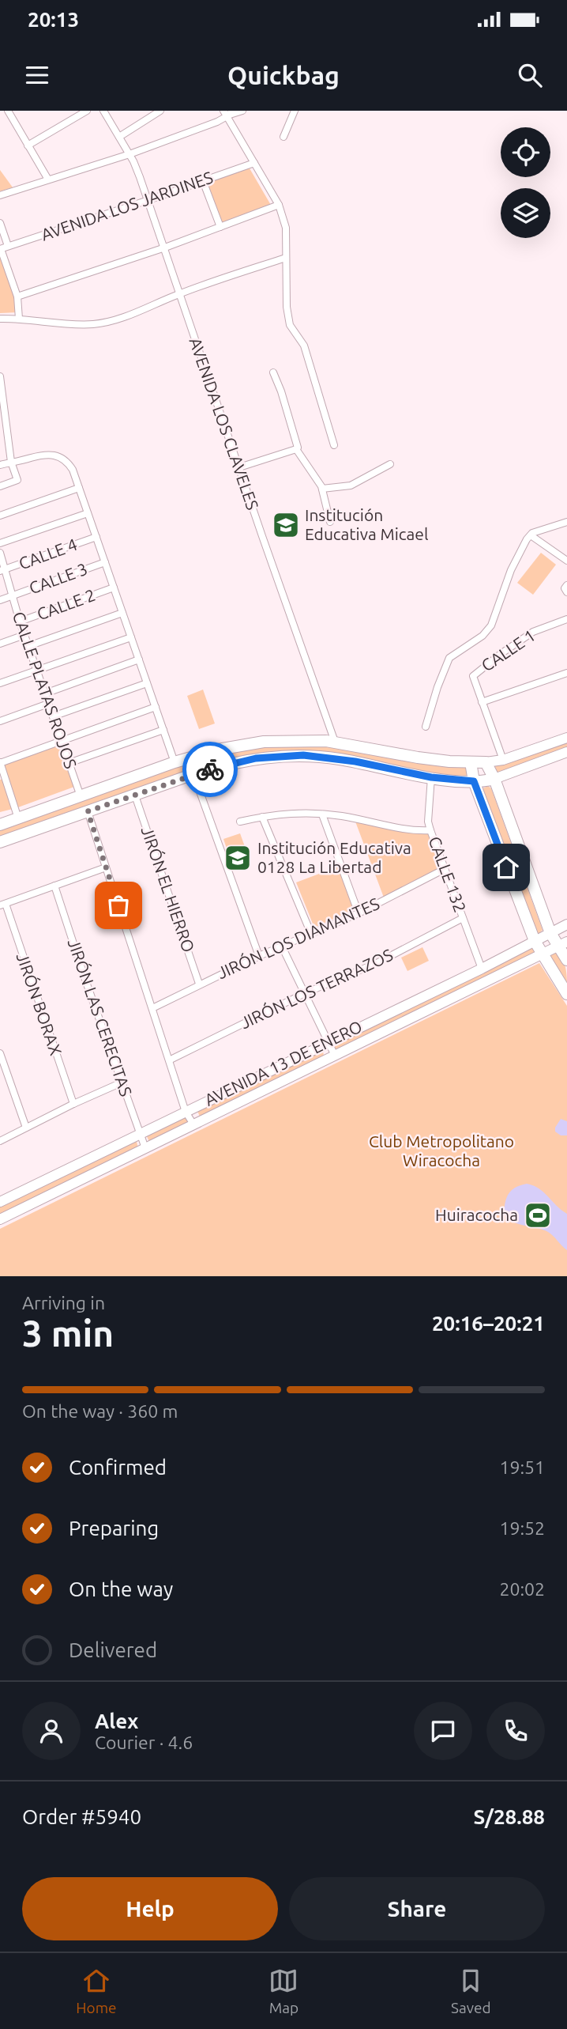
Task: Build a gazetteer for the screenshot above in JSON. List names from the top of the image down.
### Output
{
  "streets": {
    "main road": ["AVENIDA 13 DE ENERO"],
    "street": [
      "AVENIDA LOS JARDINES",
      "AVENIDA LOS CLAVELES",
      "CALLE 4",
      "CALLE 3",
      "CALLE 2",
      "CALLE 1",
      "CALLE PLATAS ROJOS",
      "CALLE 132",
      "JIRÓN EL HIERRO",
      "JIRÓN LOS DIAMANTES",
      "JIRÓN LOS TERRAZOS",
      "JIRÓN BORAX",
      "JIRÓN LAS CERECITAS"
    ]
  },
  "crossings": [
    ["AVENIDA LOS JARDINES", "AVENIDA LOS CLAVELES"],
    ["CALLE 4", "CALLE PLATAS ROJOS"],
    ["CALLE 3", "CALLE PLATAS ROJOS"],
    ["CALLE 2", "CALLE PLATAS ROJOS"],
    ["CALLE 132", "JIRÓN LOS DIAMANTES"],
    ["CALLE 132", "JIRÓN LOS TERRAZOS"],
    ["CALLE 132", "AVENIDA 13 DE ENERO"],
    ["JIRÓN EL HIERRO", "JIRÓN LOS DIAMANTES"],
    ["JIRÓN LAS CERECITAS", "AVENIDA 13 DE ENERO"]
  ],
  "parks": ["Club Metropolitano Wiracocha"],
  "places": {
    "school or university": ["Institución Educativa Micael", "Institución Educativa 0128 La Libertad"],
    "sports": ["Huiracocha"]
  },
  "page": {
    "status": "20:13",
    "header": "Quickbag",
    "heading": ["3 min", "Arriving in", "20:16–20:21"],
    "panel": [
      "Alex",
      "Courier · 4.6",
      "Order #5940",
      "S/28.88"
    ],
    "bar": "On the way · 360 m",
    "list": [
      ["Confirmed", "19:51"],
      ["Preparing", "19:52"],
      ["On the way", "20:02"],
      "Delivered"
    ],
    "buttons": ["Help", "Share"],
    "tabs": ["Home", "Map", "Saved"]
  }
}
